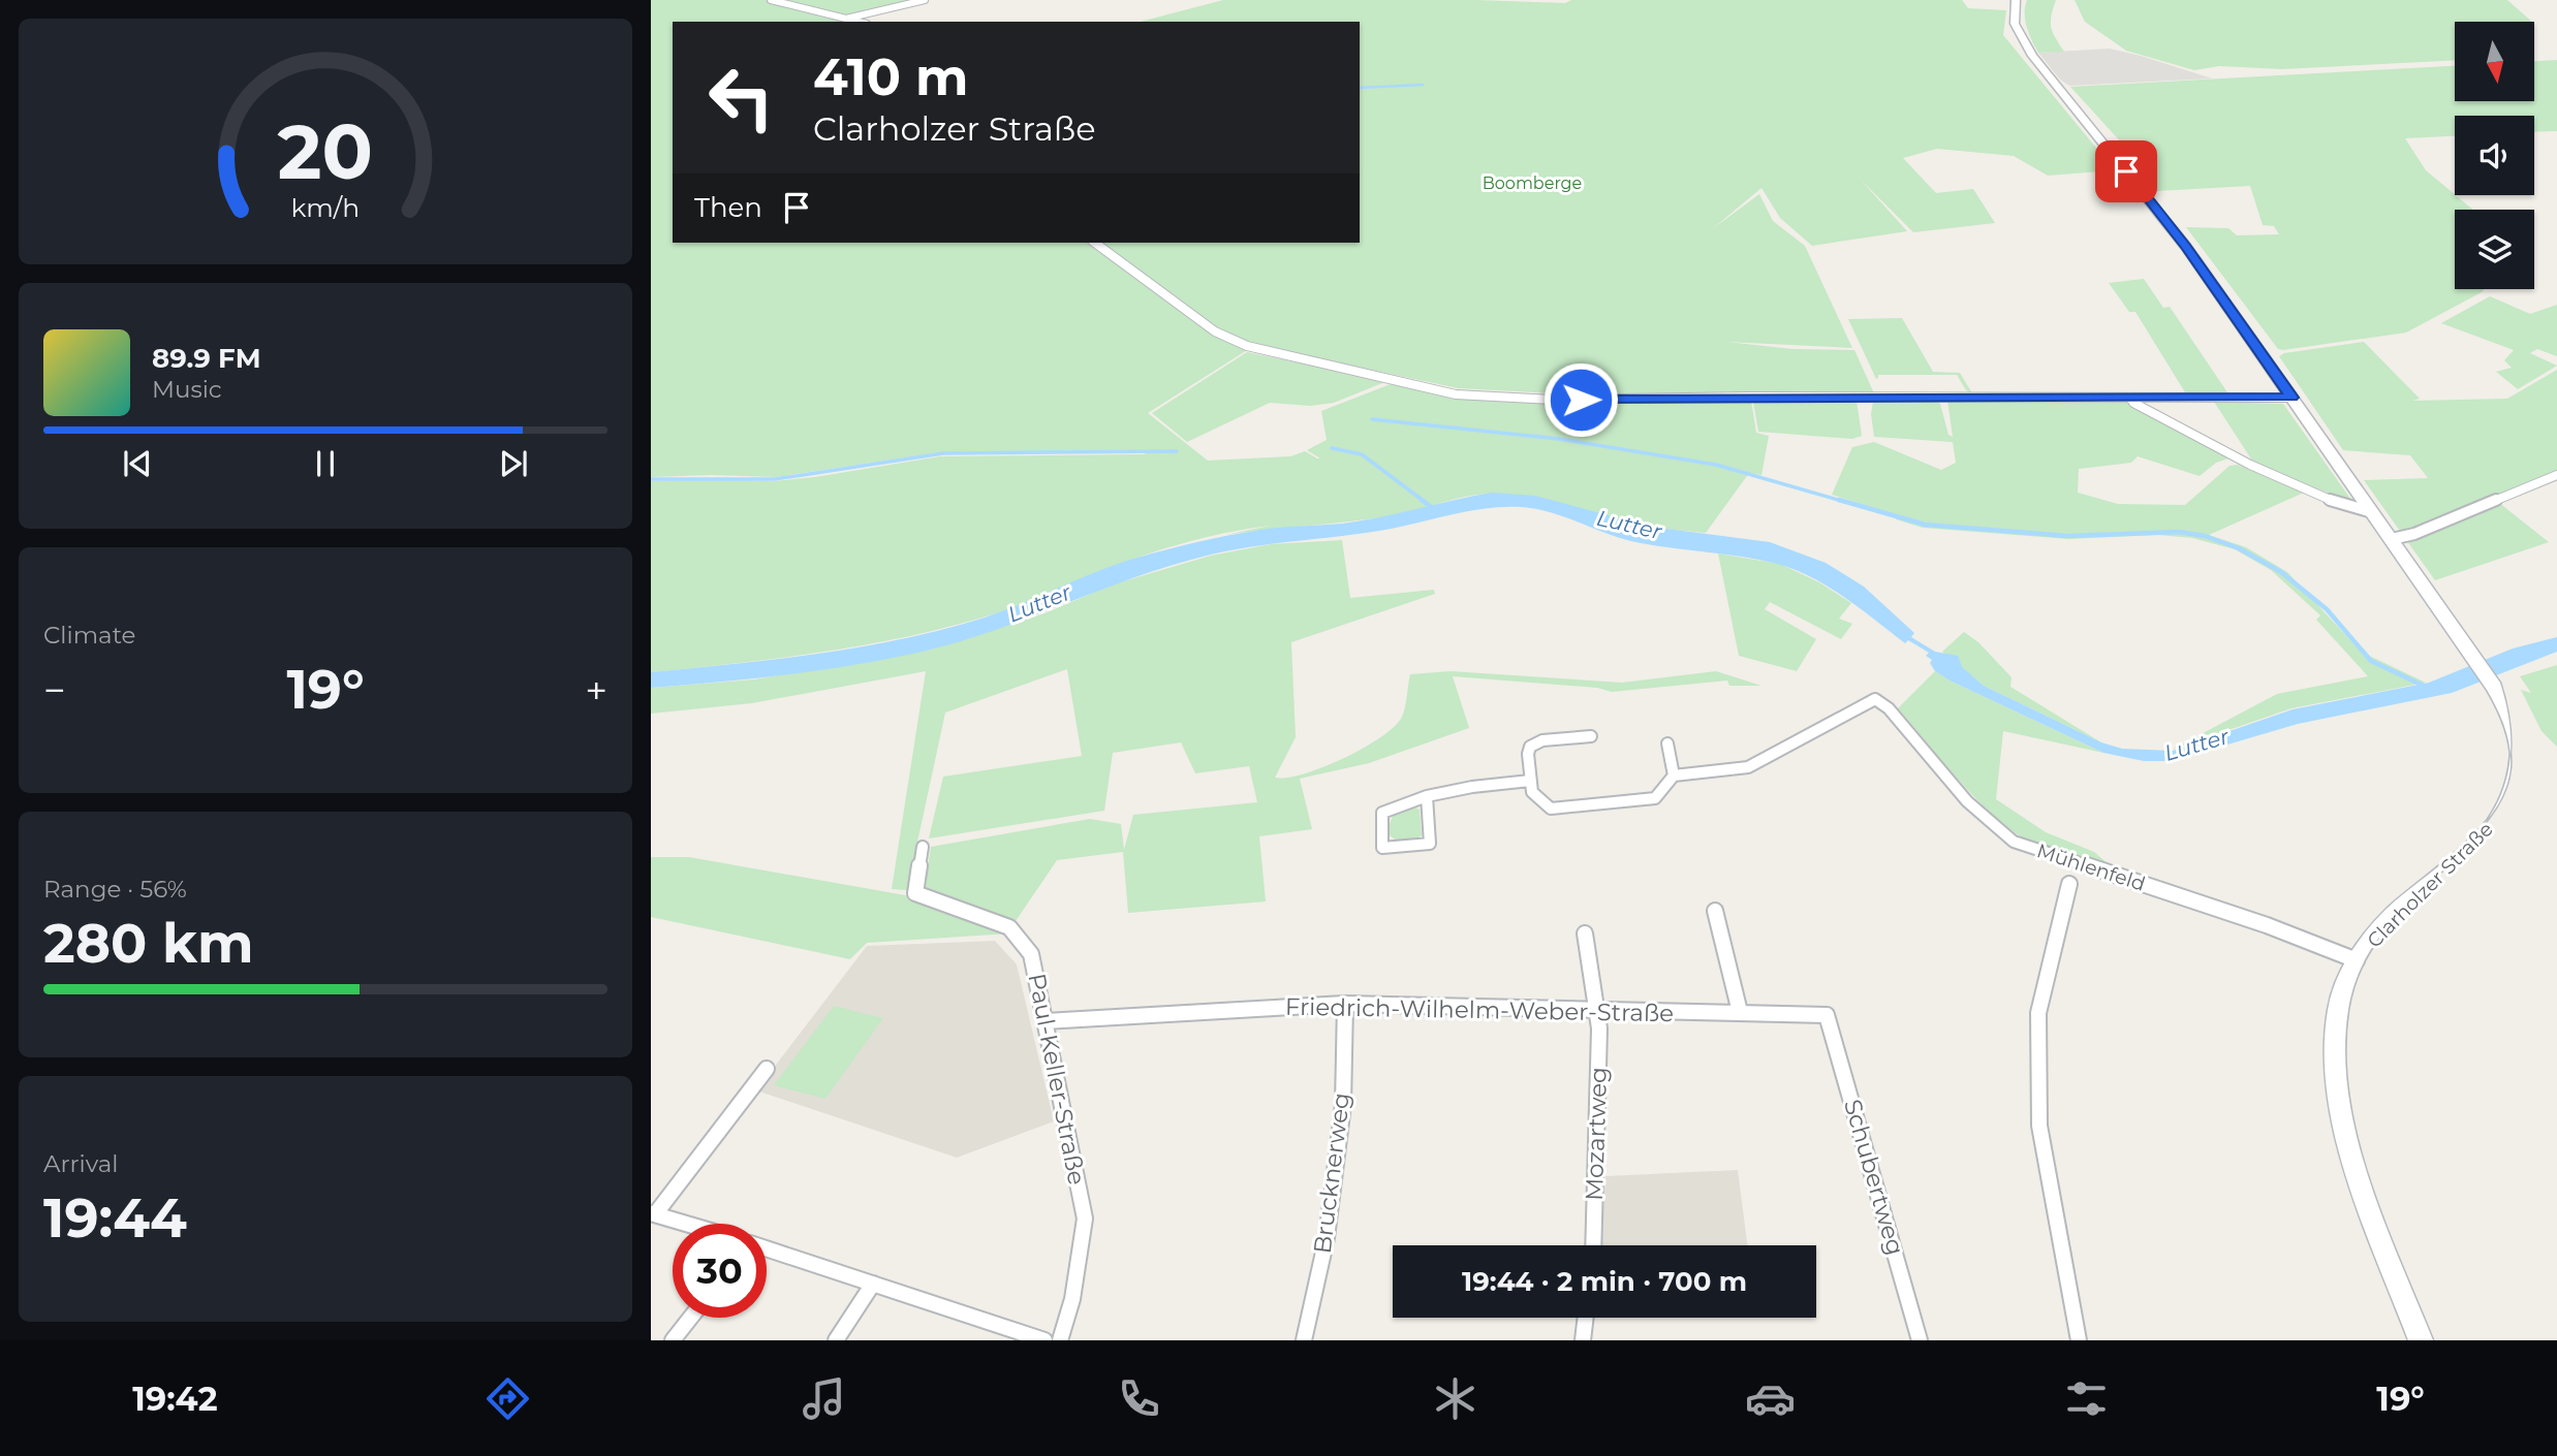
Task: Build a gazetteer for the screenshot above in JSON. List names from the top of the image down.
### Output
{
  "streets": {
    "street": [
      "Mühlenfeld",
      "Clarholzer Straße",
      "Friedrich-Wilhelm-Weber-Straße",
      "Paul-Keller-Straße",
      "Mozartweg",
      "Brucknerweg",
      "Schubertweg"
    ]
  },
  "crossings": [
    ["Mühlenfeld", "Clarholzer Straße"],
    ["Friedrich-Wilhelm-Weber-Straße", "Paul-Keller-Straße"],
    ["Friedrich-Wilhelm-Weber-Straße", "Mozartweg"],
    ["Friedrich-Wilhelm-Weber-Straße", "Brucknerweg"],
    ["Friedrich-Wilhelm-Weber-Straße", "Schubertweg"]
  ],
  "water": ["Lutter"],
  "parks": ["Boomberge"],
  "north": "bottom",
  "page": {
    "turn": ["410 m", "Clarholzer Straße"],
    "then": "Then",
    "song": ["89.9 FM", "Music"],
    "tile": [
      "Climate",
      ["Range · 56%", "280 km"],
      ["Arrival", "19:44"]
    ],
    "heat": ["−", "19°", "+"],
    "limit": "30",
    "trip": "19:44 · 2 min · 700 m",
    "tabs": ["19:42", "19°"],
    "gauge": ["20", "km/h"]
  }
}
